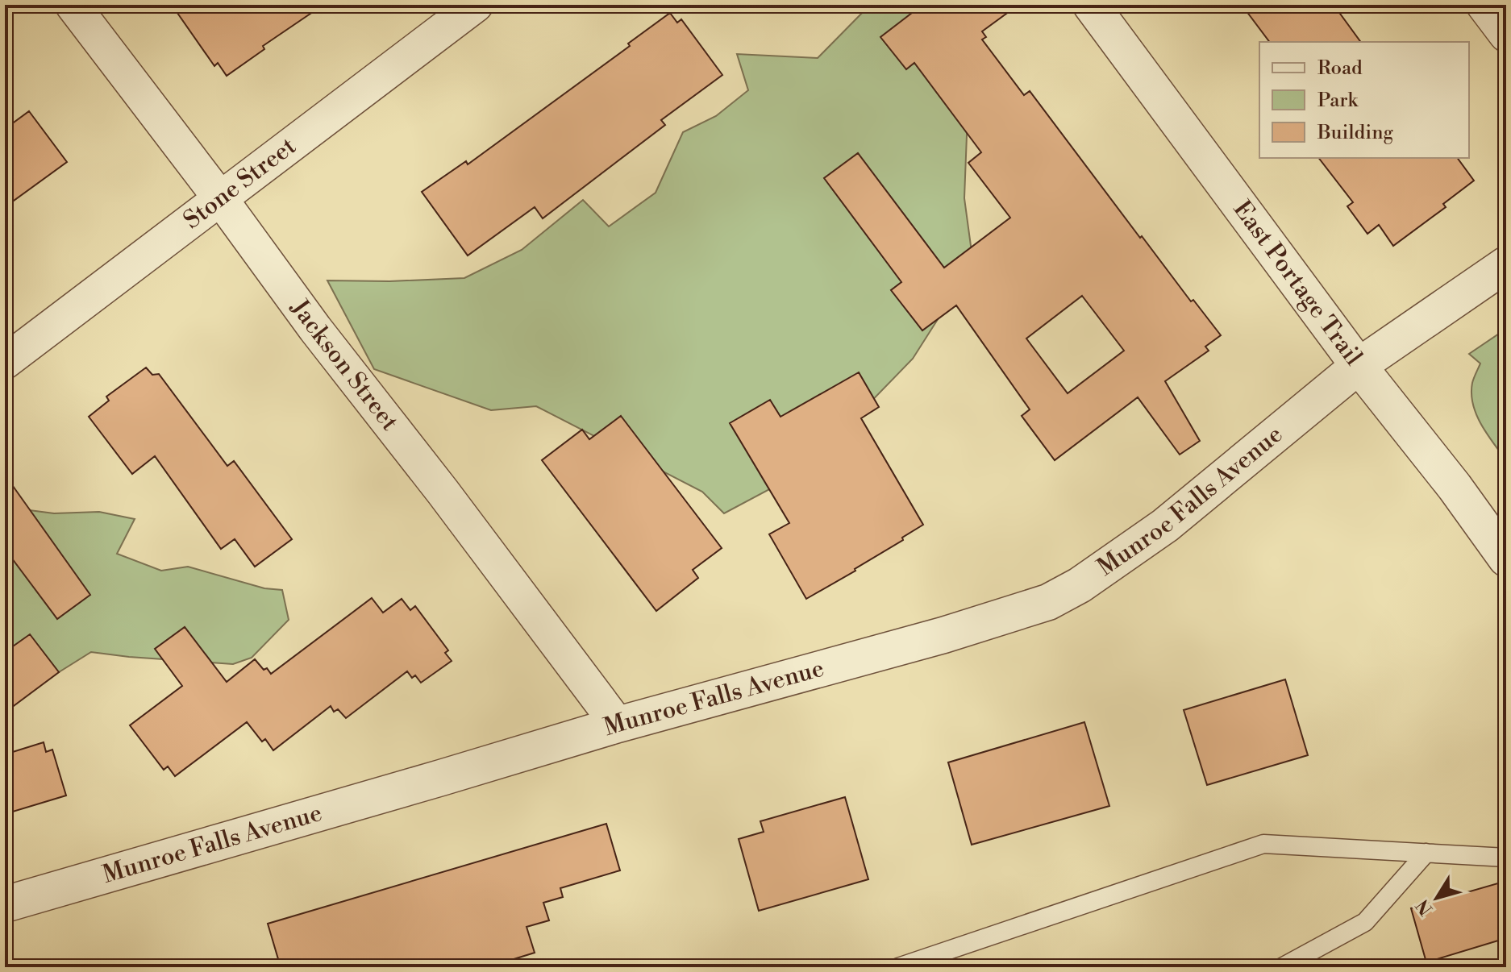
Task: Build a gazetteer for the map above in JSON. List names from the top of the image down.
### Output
{
  "streets": {
    "street": [
      "Stone Street",
      "East Portage Trail",
      "Jackson Street",
      "Munroe Falls Avenue"
    ]
  },
  "crossings": [
    ["Stone Street", "Jackson Street"],
    ["East Portage Trail", "Munroe Falls Avenue"],
    ["Jackson Street", "Munroe Falls Avenue"]
  ],
  "legend": ["Road", "Park", "Building"],
  "north": "bottom left"
}
